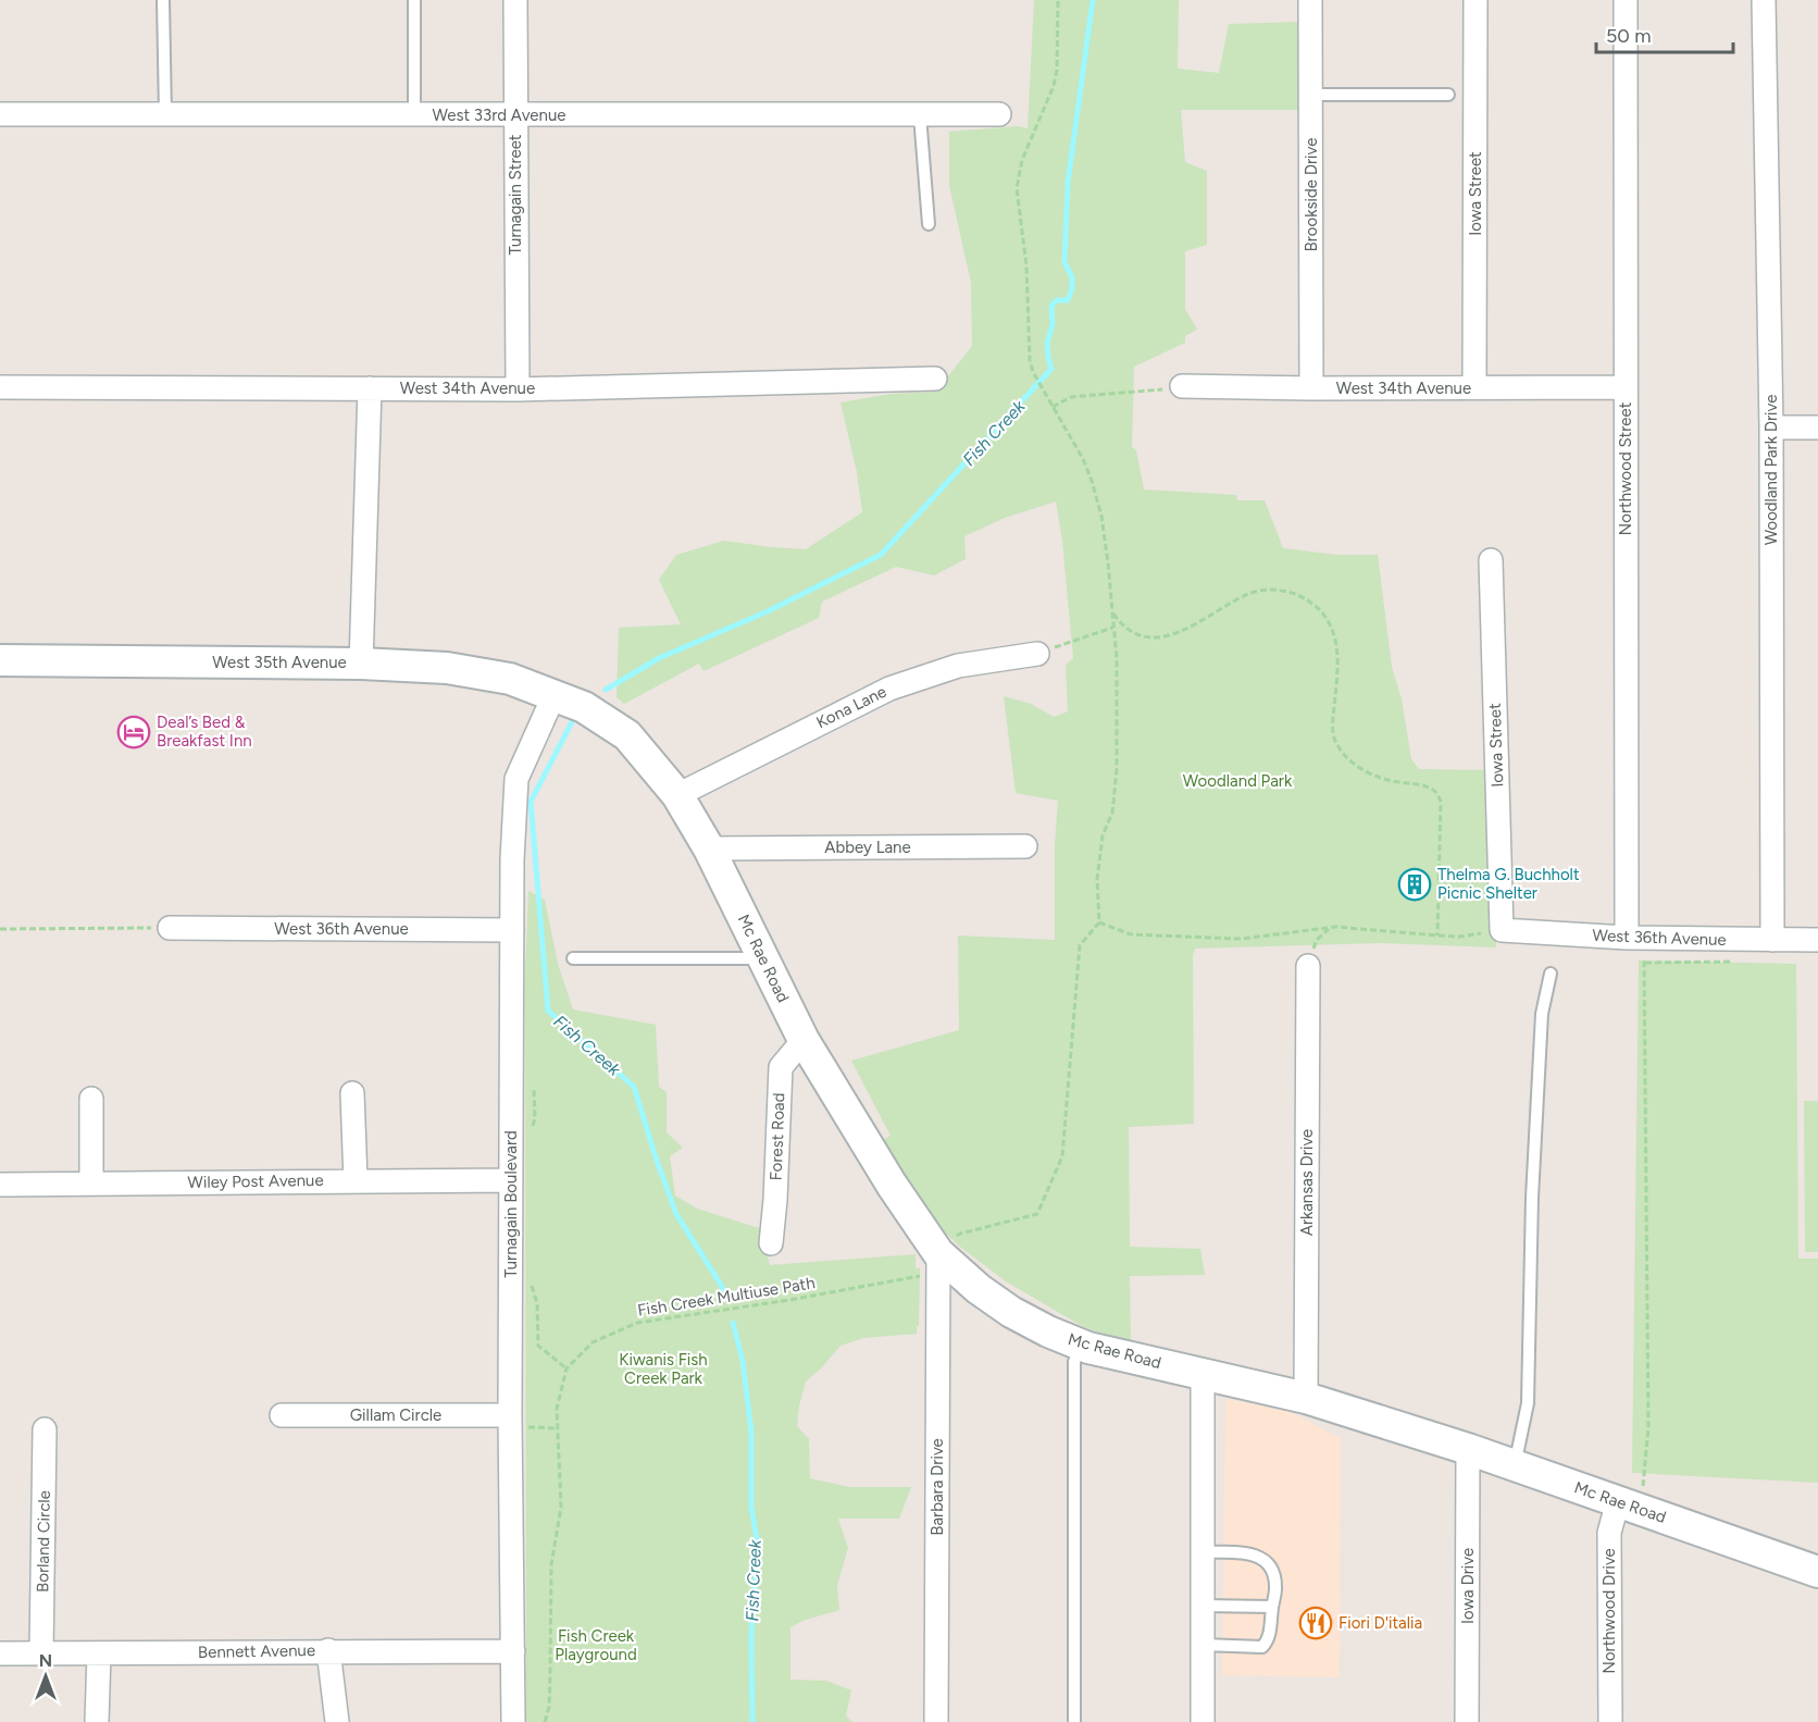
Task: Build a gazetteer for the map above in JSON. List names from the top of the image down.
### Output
{
  "streets": {
    "street": [
      "West 33rd Avenue",
      "Iowa Street",
      "Turnagain Street",
      "Brookside Drive",
      "West 34th Avenue",
      "Northwood Street",
      "Woodland Park Drive",
      "West 35th Avenue",
      "Kona Lane",
      "Abbey Lane",
      "West 36th Avenue",
      "Mc Rae Road",
      "Forest Road",
      "Wiley Post Avenue",
      "Arkansas Drive",
      "Turnagain Boulevard",
      "Gillam Circle",
      "Barbara Drive",
      "Borland Circle",
      "Iowa Drive",
      "Northwood Drive",
      "Bennett Avenue"
    ],
    "path": ["Fish Creek Multiuse Path"]
  },
  "crossings": [
    ["West 33rd Avenue", "Turnagain Street"],
    ["Iowa Street", "West 34th Avenue"],
    ["Iowa Street", "West 36th Avenue"],
    ["Turnagain Street", "West 34th Avenue"],
    ["Brookside Drive", "West 34th Avenue"],
    ["West 34th Avenue", "Northwood Street"],
    ["Northwood Street", "West 36th Avenue"],
    ["Woodland Park Drive", "West 36th Avenue"],
    ["West 35th Avenue", "Mc Rae Road"],
    ["West 35th Avenue", "Turnagain Boulevard"],
    ["Kona Lane", "Mc Rae Road"],
    ["Abbey Lane", "Mc Rae Road"],
    ["West 36th Avenue", "Turnagain Boulevard"],
    ["Mc Rae Road", "Forest Road"],
    ["Mc Rae Road", "Arkansas Drive"],
    ["Mc Rae Road", "Turnagain Boulevard"],
    ["Mc Rae Road", "Fish Creek Multiuse Path"],
    ["Mc Rae Road", "Barbara Drive"],
    ["Mc Rae Road", "Iowa Drive"],
    ["Mc Rae Road", "Northwood Drive"],
    ["Wiley Post Avenue", "Turnagain Boulevard"],
    ["Turnagain Boulevard", "Gillam Circle"],
    ["Turnagain Boulevard", "Bennett Avenue"],
    ["Fish Creek Multiuse Path", "Barbara Drive"],
    ["Borland Circle", "Bennett Avenue"]
  ],
  "water": ["Fish Creek"],
  "parks": ["Woodland Park", "Kiwanis Fish Creek Park", "Fish Creek Playground"],
  "places": {
    "hotel": ["Deal’s Bed & Breakfast Inn"],
    "building": ["Thelma G. Buchholt Picnic Shelter"],
    "restaurant": ["Fiori D'italia"]
  },
  "scale_bar": "50 m",
  "north": "top"
}
